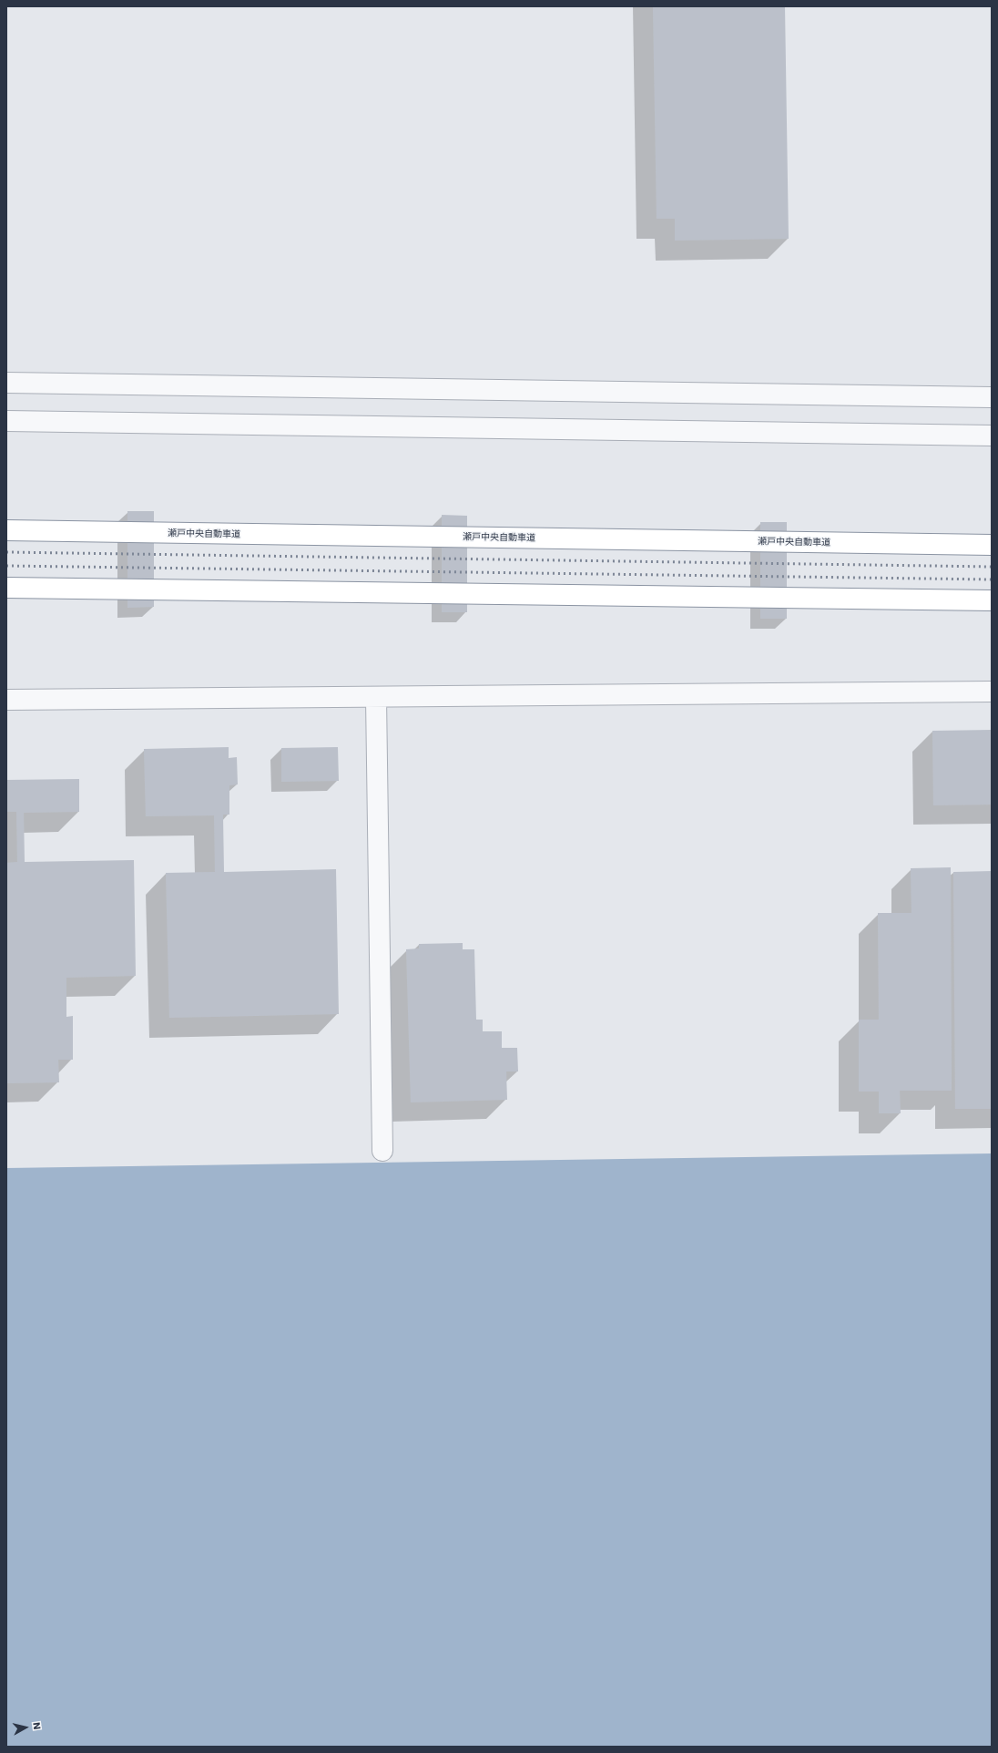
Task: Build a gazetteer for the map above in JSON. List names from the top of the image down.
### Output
{
  "streets": {
    "highway": ["瀬戸中央自動車道"]
  },
  "north": "right"
}
